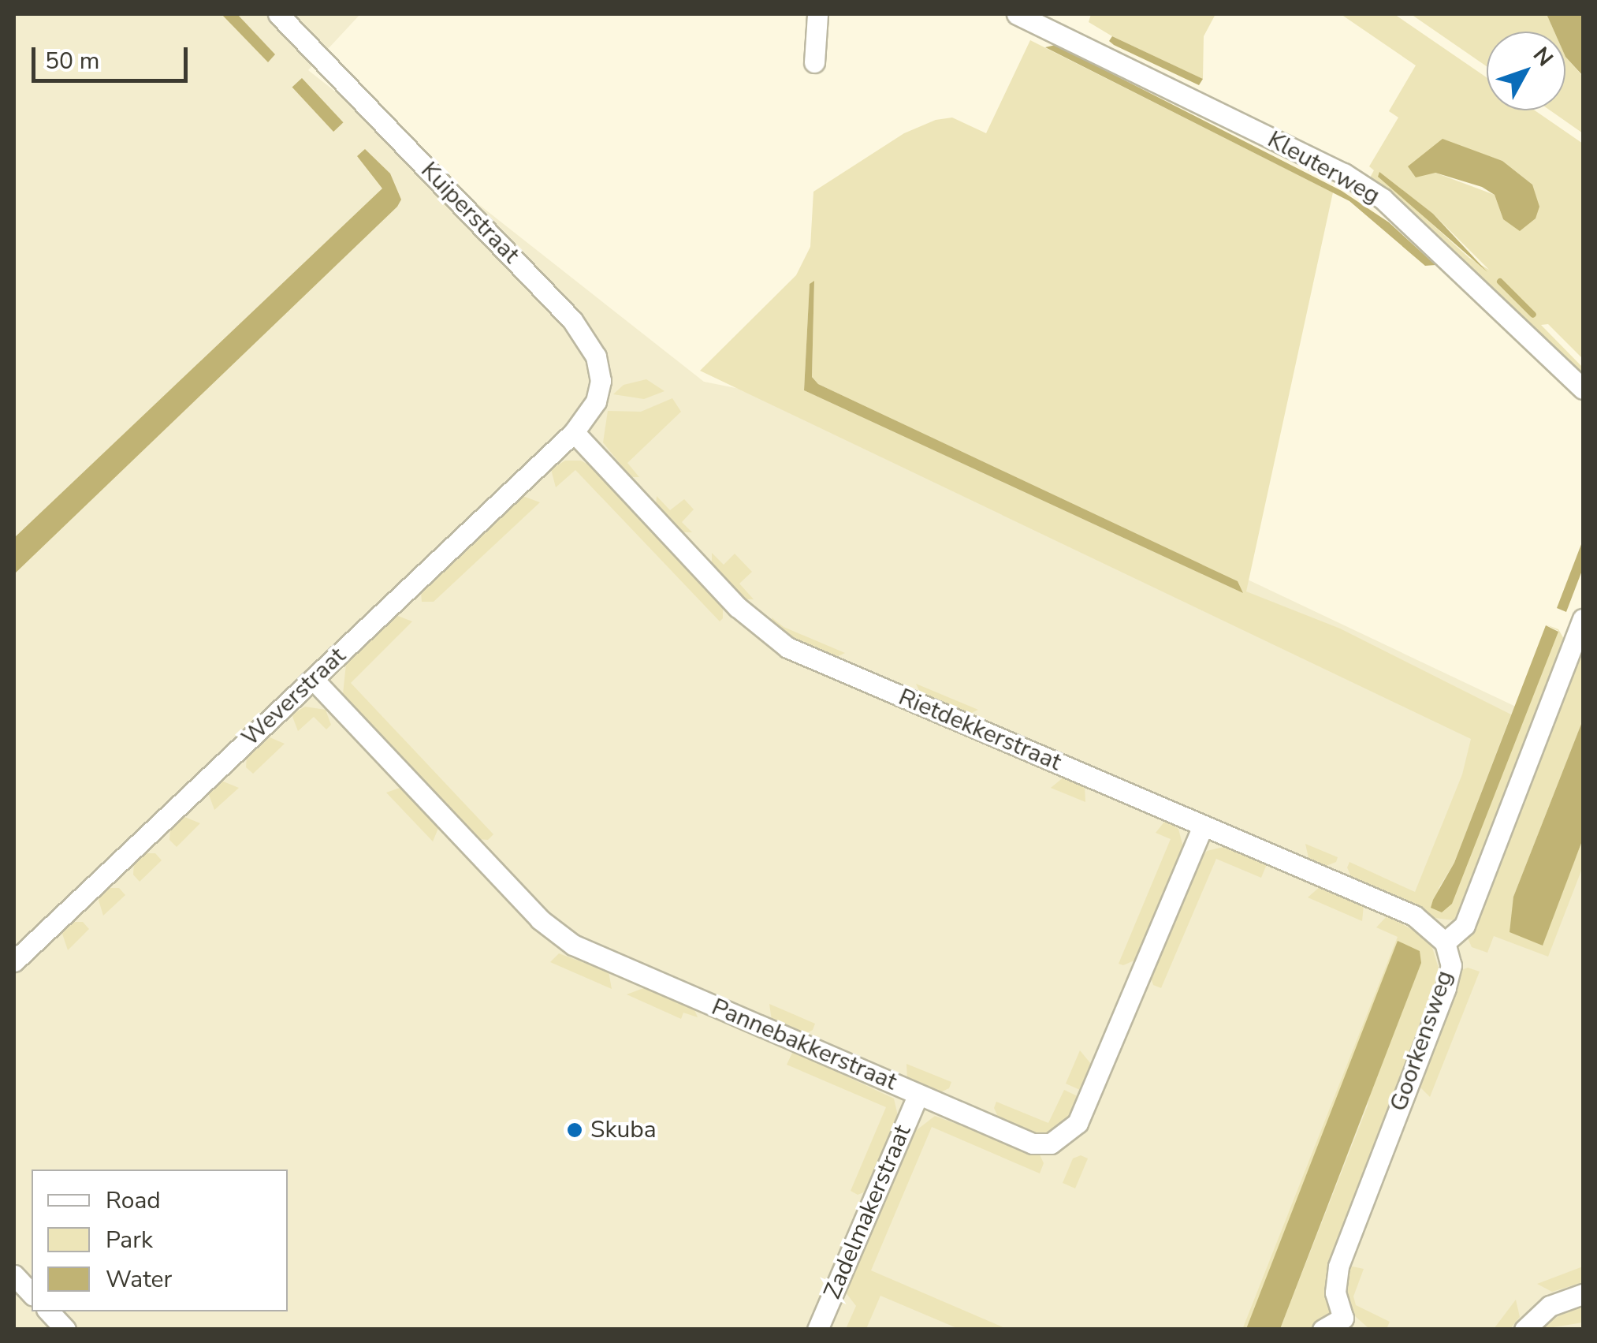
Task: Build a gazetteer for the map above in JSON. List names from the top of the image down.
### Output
{
  "streets": {
    "street": [
      "Kleuterweg",
      "Kuiperstraat",
      "Weverstraat",
      "Rietdekkerstraat",
      "Goorkensweg",
      "Pannebakkerstraat",
      "Zadelmakerstraat"
    ]
  },
  "crossings": [
    ["Kuiperstraat", "Weverstraat"],
    ["Kuiperstraat", "Rietdekkerstraat"],
    ["Weverstraat", "Rietdekkerstraat"],
    ["Weverstraat", "Pannebakkerstraat"],
    ["Rietdekkerstraat", "Goorkensweg"],
    ["Rietdekkerstraat", "Pannebakkerstraat"],
    ["Pannebakkerstraat", "Zadelmakerstraat"]
  ],
  "places": ["Skuba"],
  "legend": ["Road", "Park", "Water"],
  "scale_bar": "50 m",
  "north": "top right"
}
